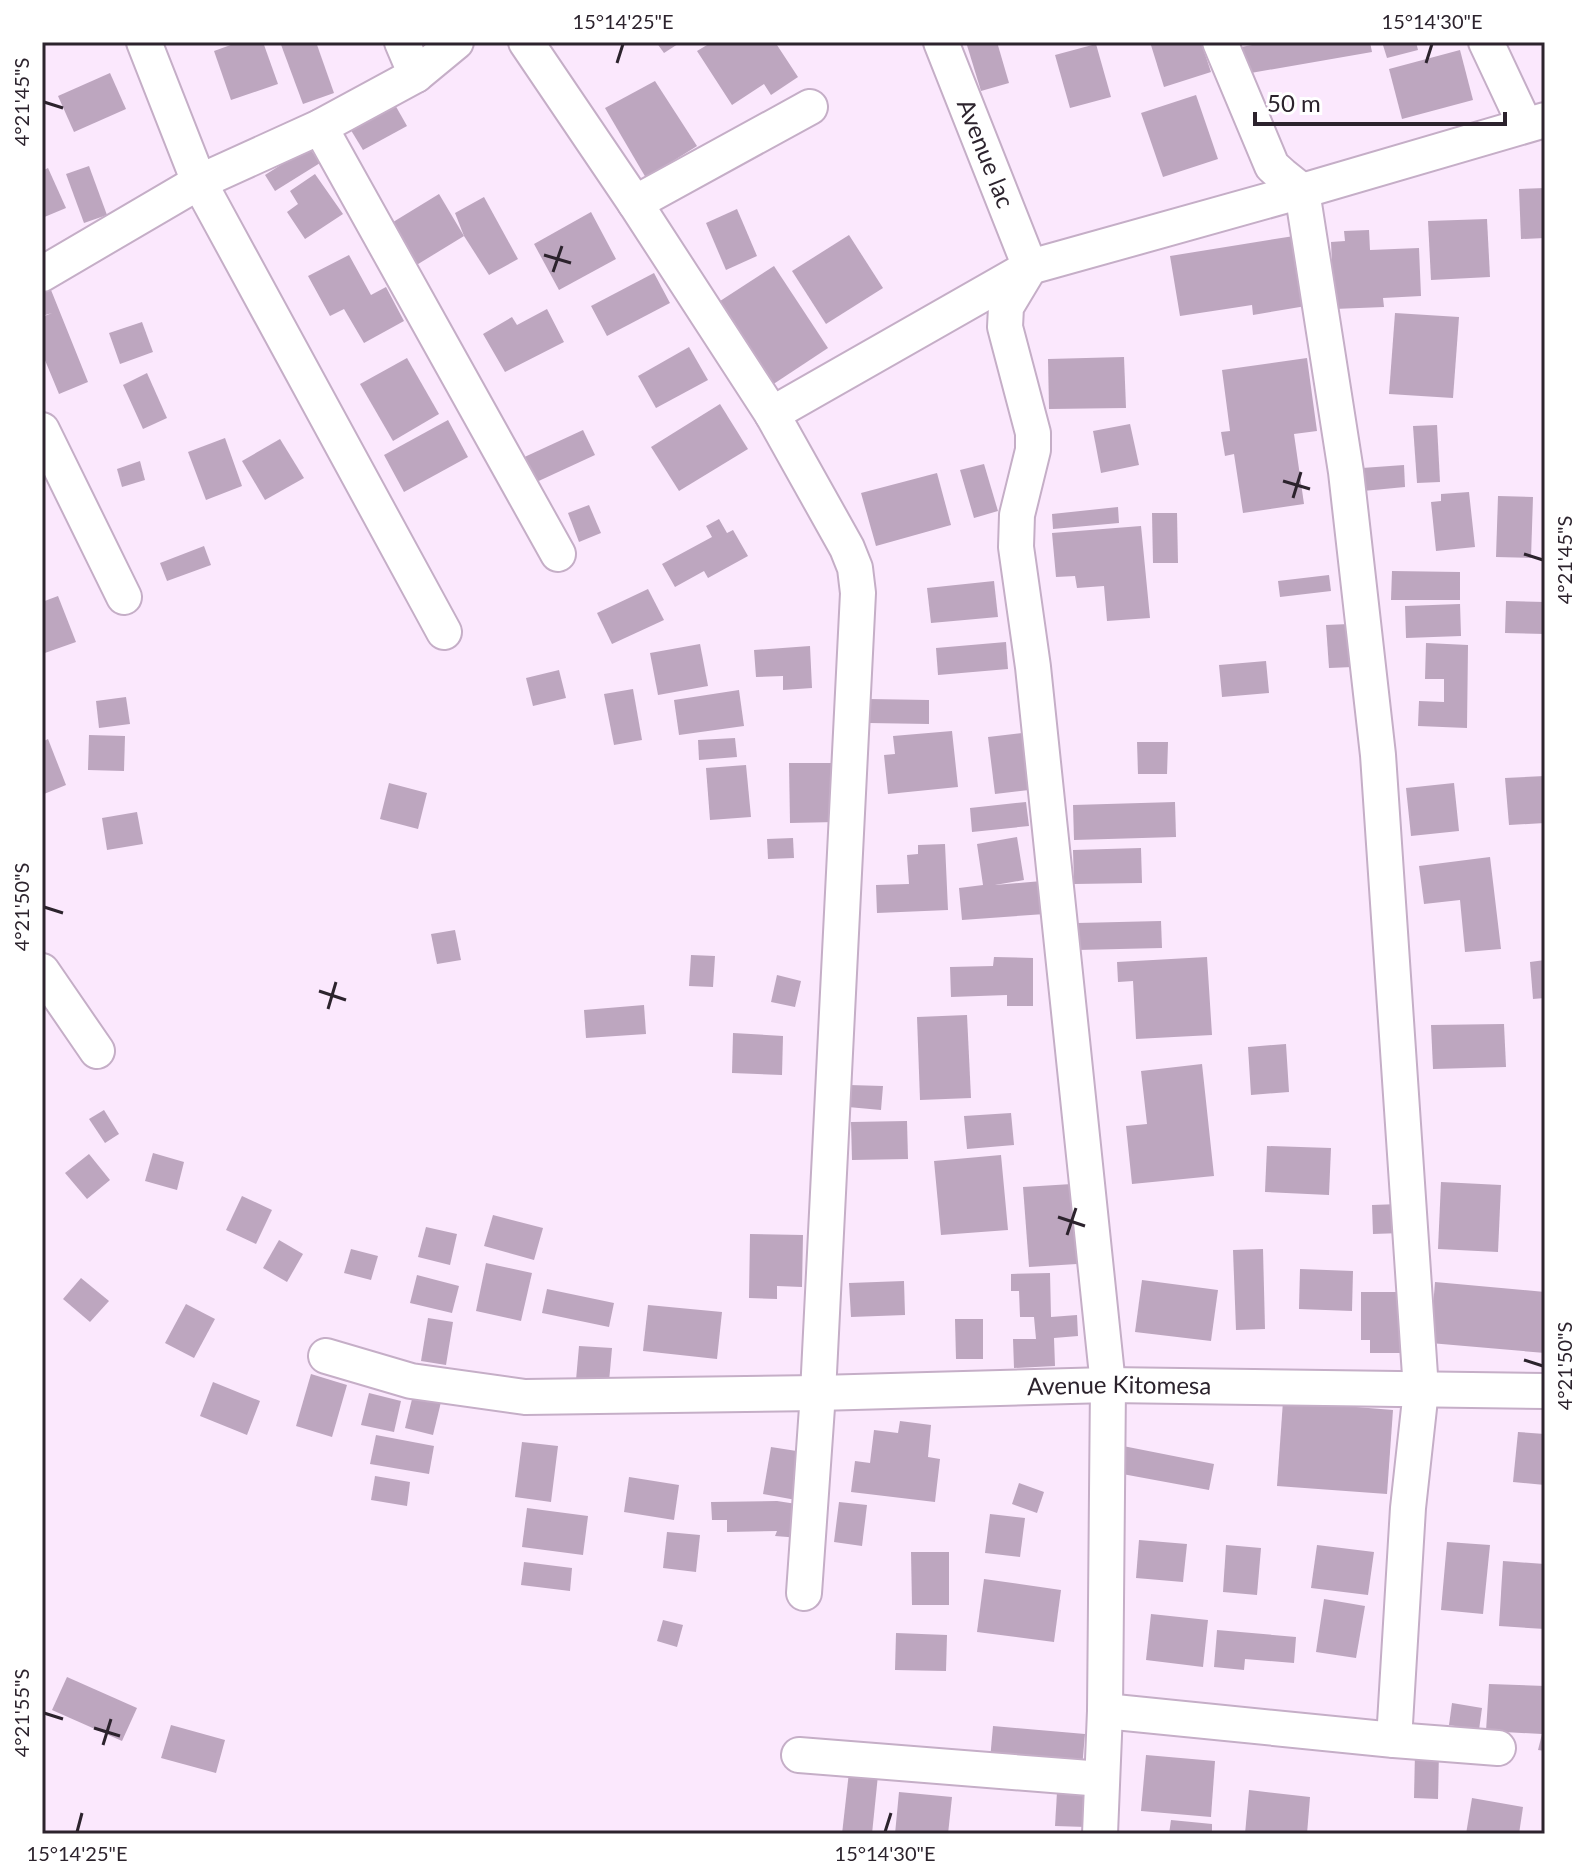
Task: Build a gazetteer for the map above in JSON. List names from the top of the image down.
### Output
{
  "streets": {
    "street": ["Avenue lac", "Avenue Kitomesa"]
  },
  "scale_bar": "50 m",
  "coordinates": [
    "15°14'25\"E",
    "15°14'30\"E",
    "4°21'45\"S",
    "4°21'50\"S",
    "4°21'55\"S"
  ]
}
